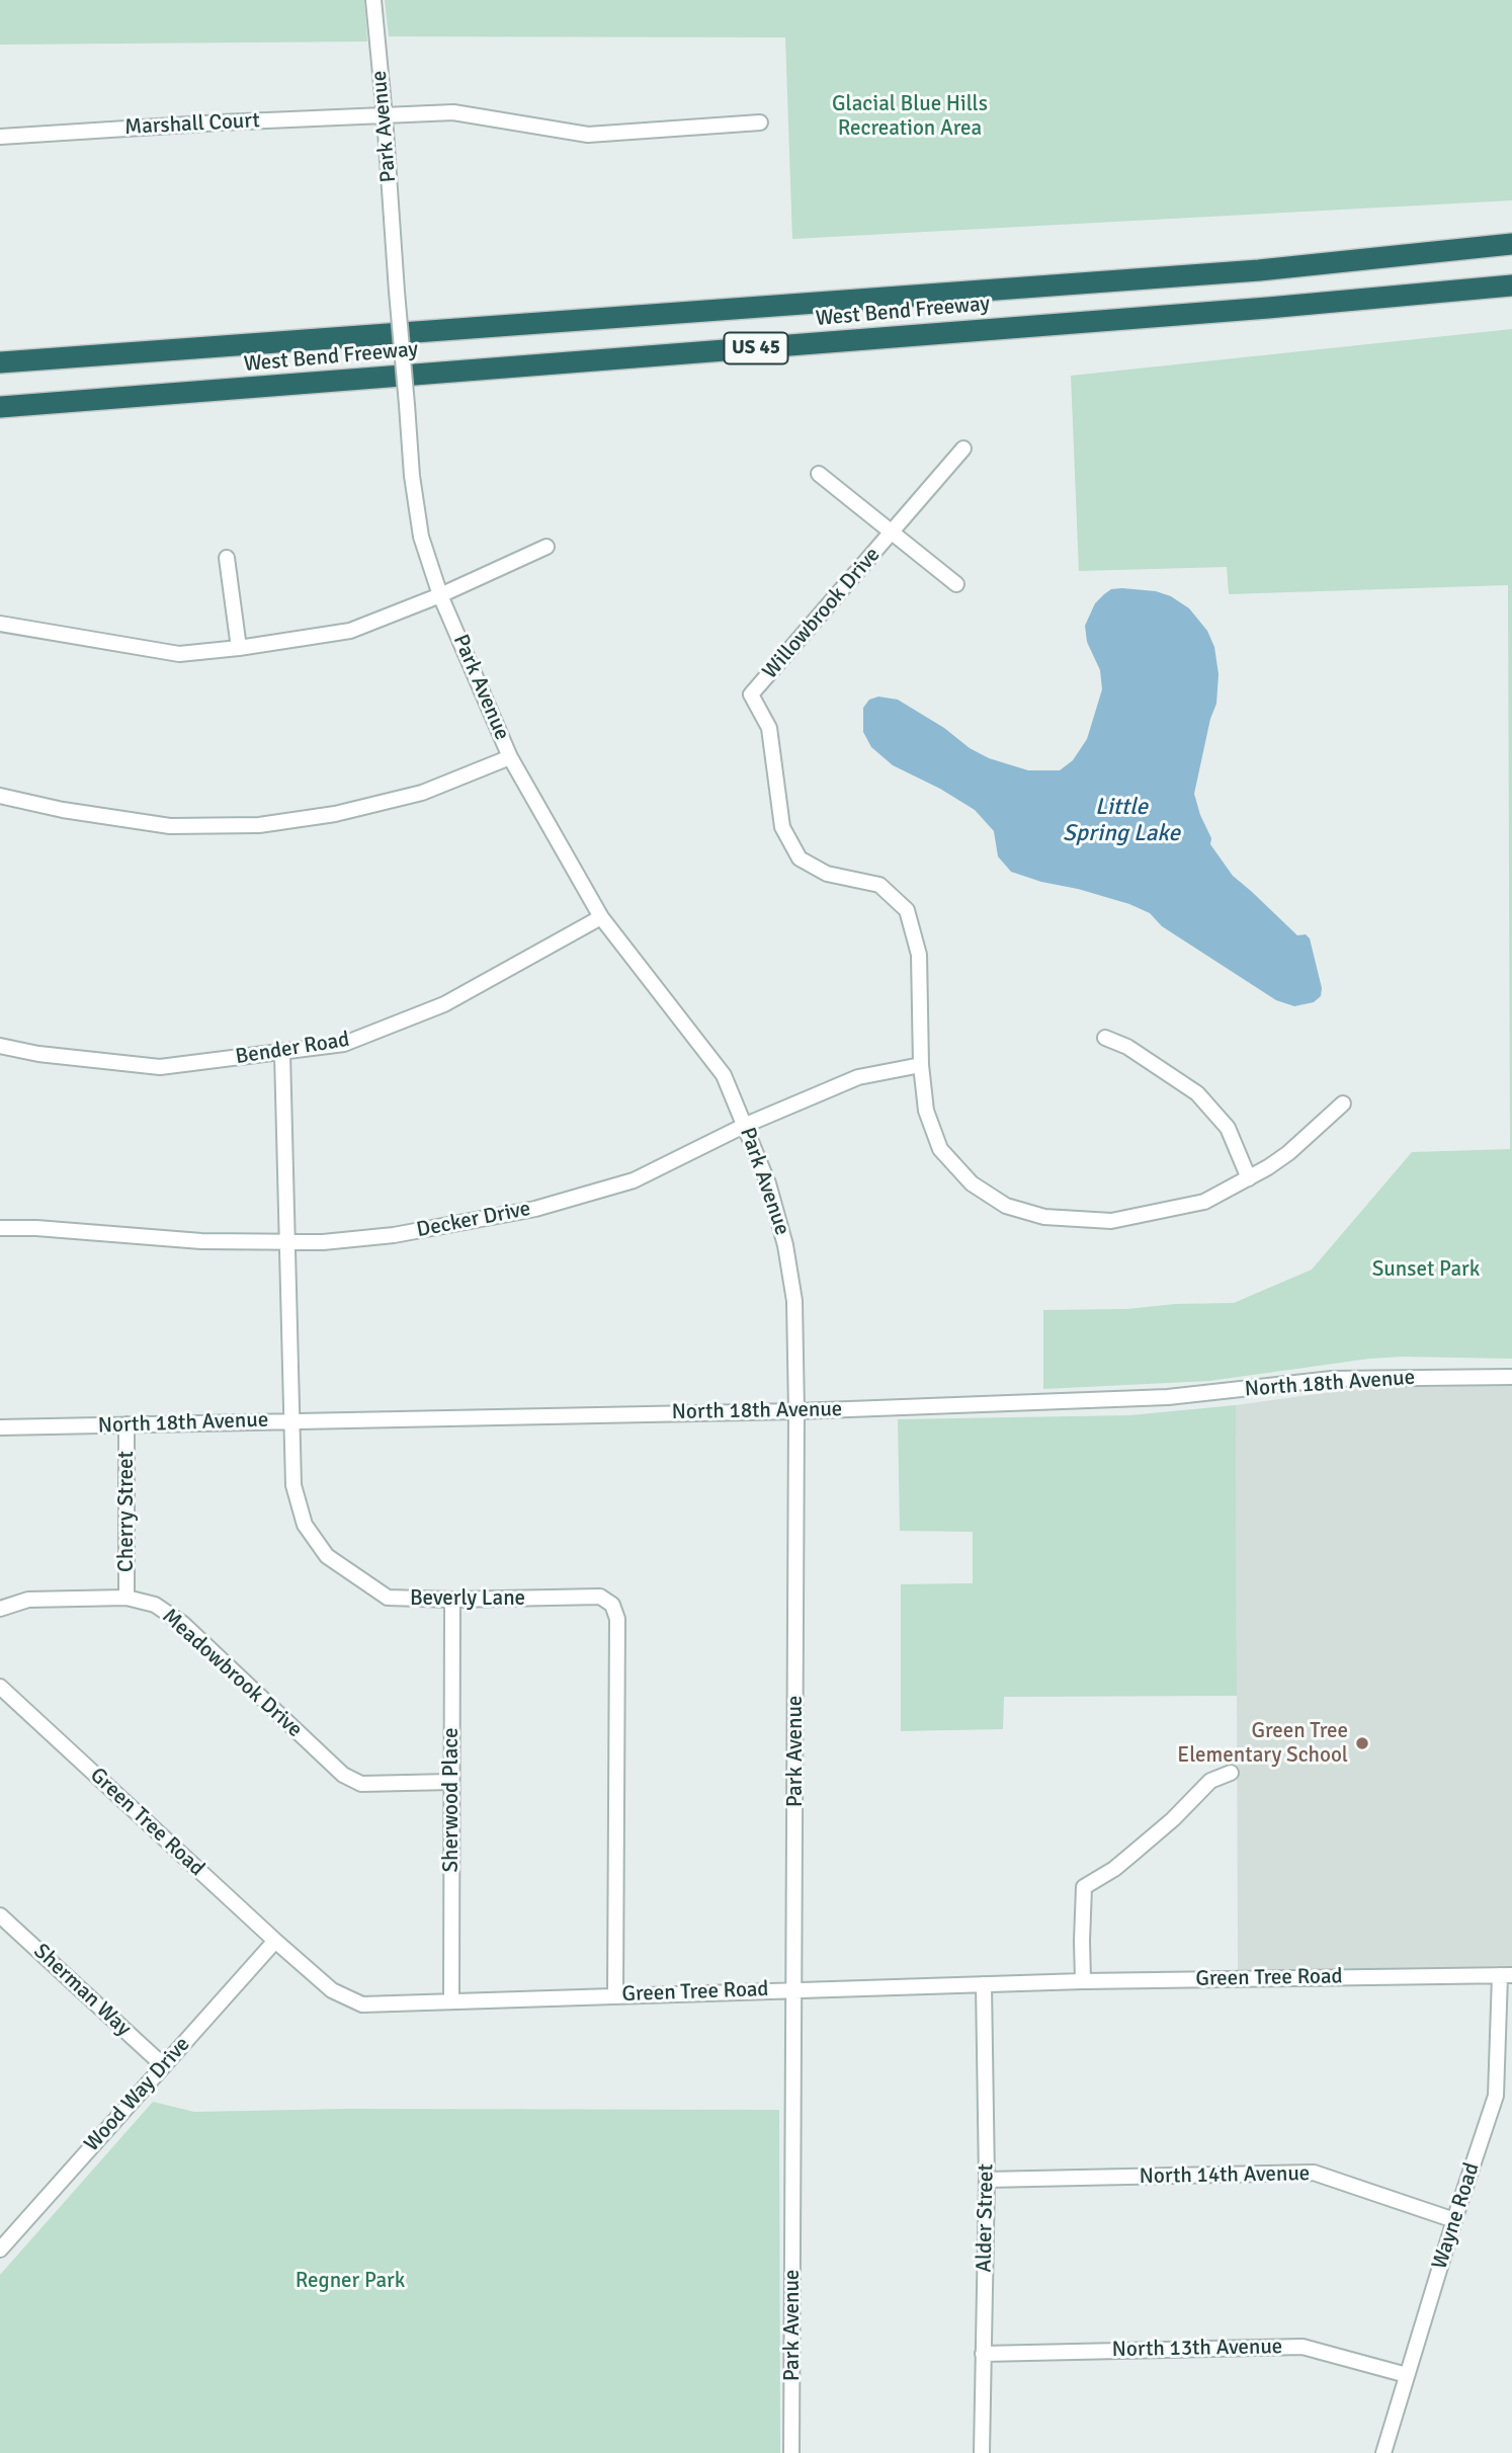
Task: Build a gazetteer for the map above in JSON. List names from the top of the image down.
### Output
{
  "streets": {
    "highway": ["West Bend Freeway", "US 45"],
    "street": [
      "Marshall Court",
      "Park Avenue",
      "Willowbrook Drive",
      "Bender Road",
      "Decker Drive",
      "North 18th Avenue",
      "Cherry Street",
      "Beverly Lane",
      "Meadowbrook Drive",
      "Sherwood Place",
      "Green Tree Road",
      "Sherman Way",
      "Wood Way Drive",
      "North 14th Avenue",
      "Wayne Road",
      "Alder Street",
      "North 13th Avenue"
    ]
  },
  "crossings": [
    ["Marshall Court", "Park Avenue"],
    ["Park Avenue", "Bender Road"],
    ["Park Avenue", "Decker Drive"],
    ["Park Avenue", "North 18th Avenue"],
    ["Park Avenue", "Green Tree Road"],
    ["Willowbrook Drive", "Decker Drive"],
    ["Bender Road", "Beverly Lane"],
    ["Decker Drive", "Beverly Lane"],
    ["North 18th Avenue", "Cherry Street"],
    ["North 18th Avenue", "Beverly Lane"],
    ["Cherry Street", "Meadowbrook Drive"],
    ["Beverly Lane", "Sherwood Place"],
    ["Beverly Lane", "Green Tree Road"],
    ["Meadowbrook Drive", "Sherwood Place"],
    ["Sherwood Place", "Green Tree Road"],
    ["Green Tree Road", "Wood Way Drive"],
    ["Green Tree Road", "Wayne Road"],
    ["Green Tree Road", "Alder Street"],
    ["Sherman Way", "Wood Way Drive"],
    ["North 14th Avenue", "Wayne Road"],
    ["North 14th Avenue", "Alder Street"],
    ["Wayne Road", "North 13th Avenue"],
    ["Alder Street", "North 13th Avenue"]
  ],
  "water": ["Little Spring Lake"],
  "parks": ["Glacial Blue Hills Recreation Area", "Sunset Park", "Regner Park"],
  "places": ["Green Tree Elementary School"]
}
